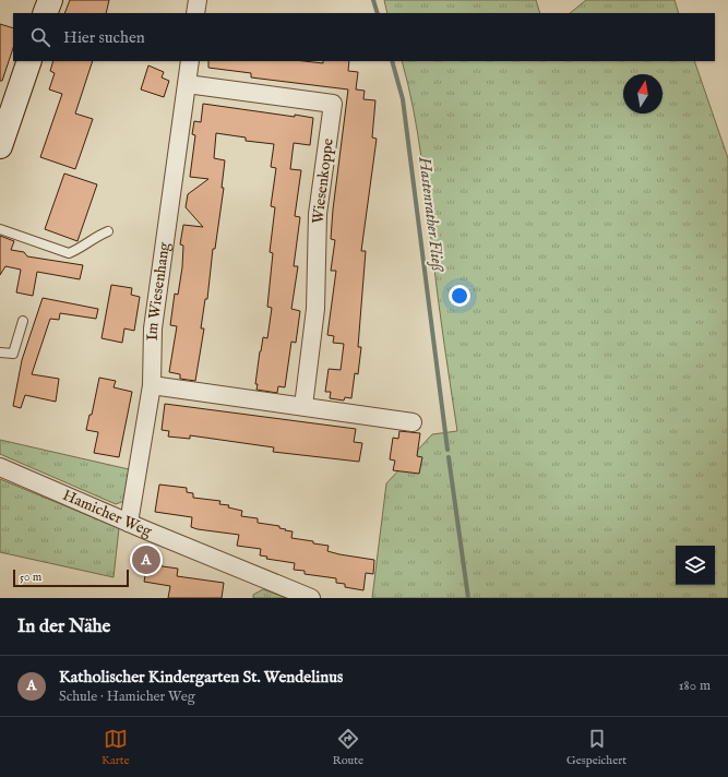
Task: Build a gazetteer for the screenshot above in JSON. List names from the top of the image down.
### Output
{
  "streets": {
    "street": ["Wiesenkoppe", "Im Wiesenhang", "Hamicher Weg"]
  },
  "crossings": [
    ["Wiesenkoppe", "Im Wiesenhang"],
    ["Im Wiesenhang", "Hamicher Weg"]
  ],
  "water": ["Hastenrather Fließ"],
  "scale_bar": "50 m",
  "north": "top",
  "page": {
    "search": "Hier suchen",
    "pins": "A",
    "scale": "50 m",
    "heading": "In der Nähe",
    "list": [
      {
        "mark": "A",
        "name": "Katholischer Kindergarten St. Wendelinus",
        "note": "Schule · Hamicher Weg",
        "value": "180 m"
      }
    ],
    "nav": ["Karte", "Route", "Gespeichert"]
  }
}
